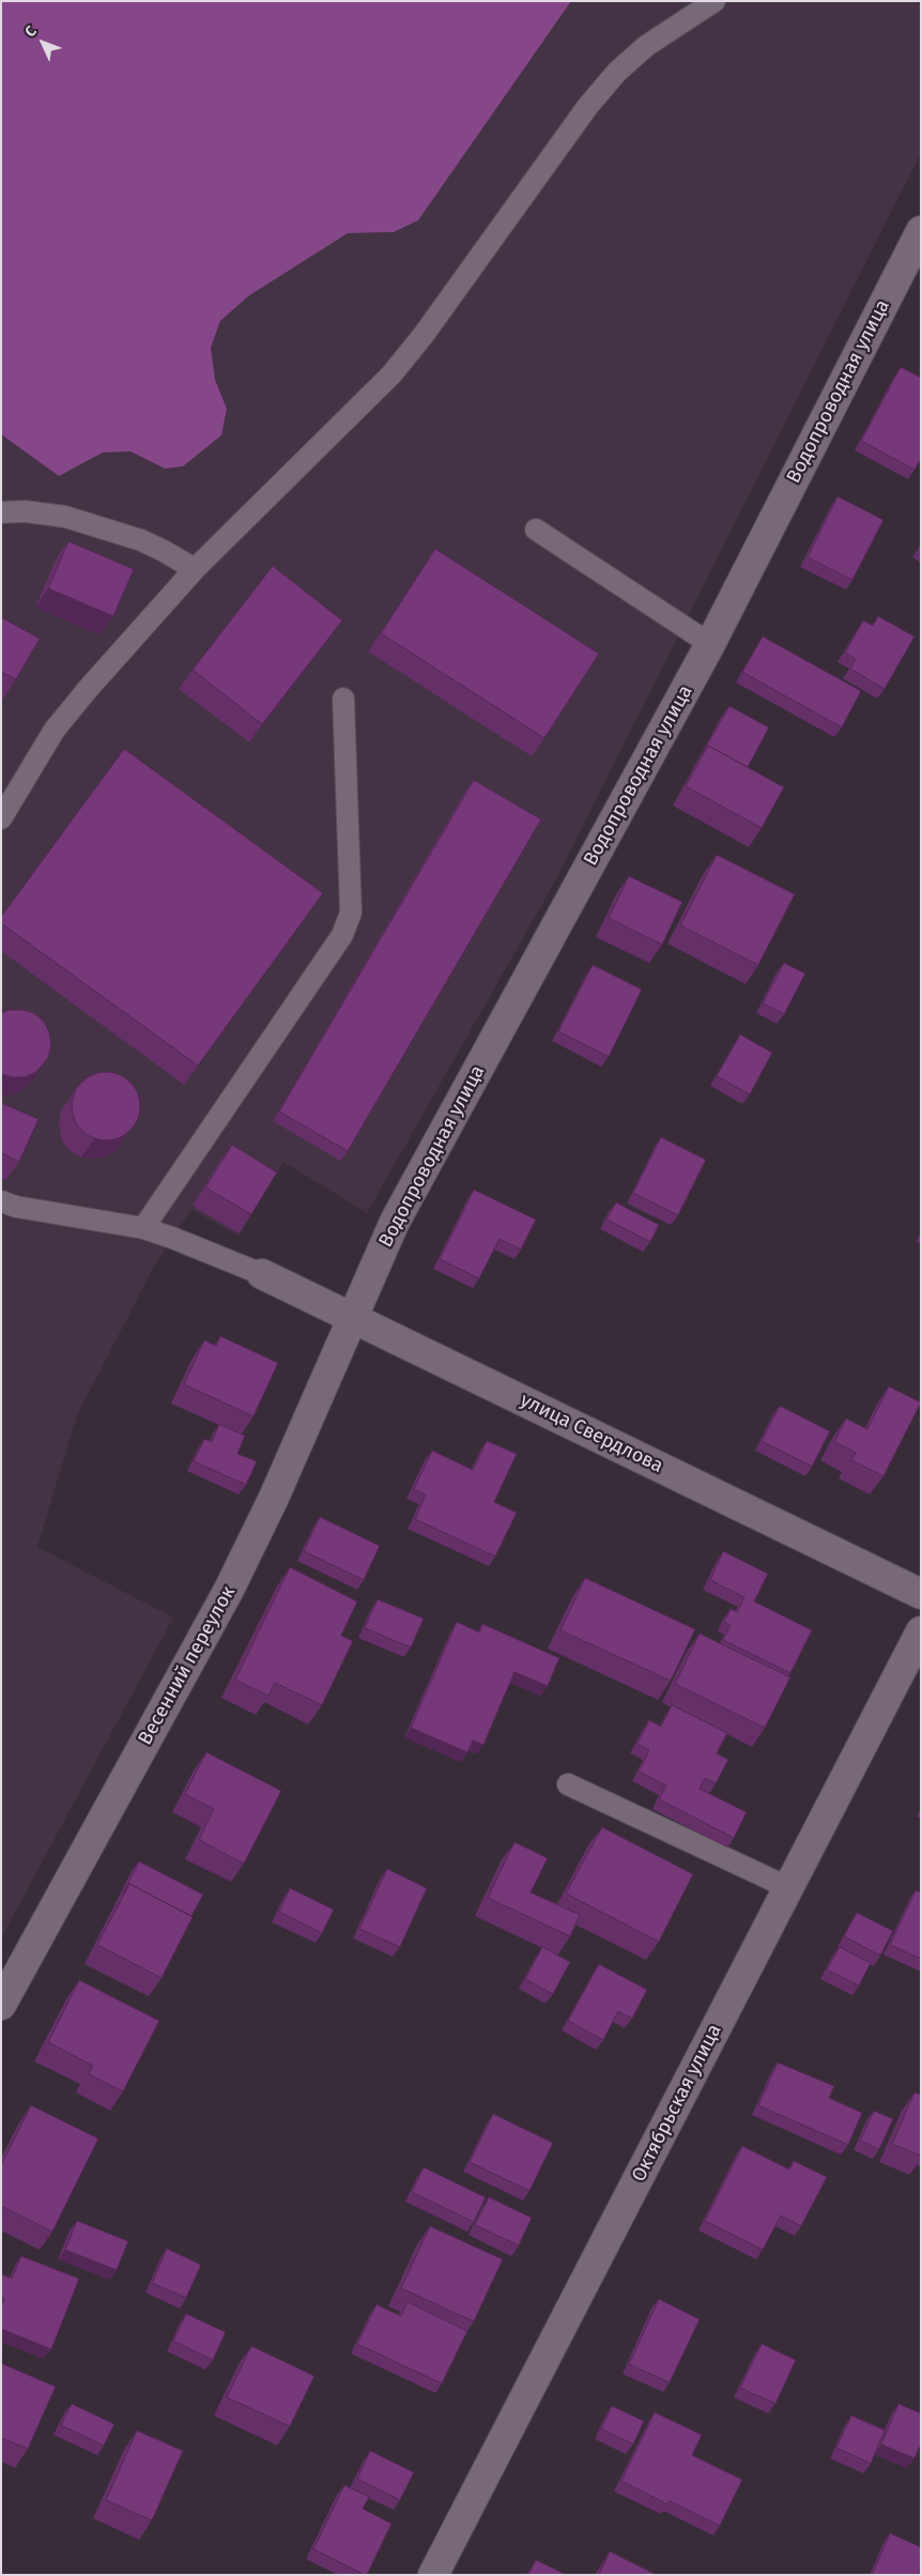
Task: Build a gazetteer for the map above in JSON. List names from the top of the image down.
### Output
{
  "streets": {
    "street": [
      "Водопроводная улица",
      "улица Свердлова",
      "Весенний переулок",
      "Октябрьская улица"
    ]
  },
  "crossings": [
    ["Водопроводная улица", "улица Свердлова"],
    ["Водопроводная улица", "Весенний переулок"],
    ["улица Свердлова", "Весенний переулок"]
  ],
  "north": "top left"
}
